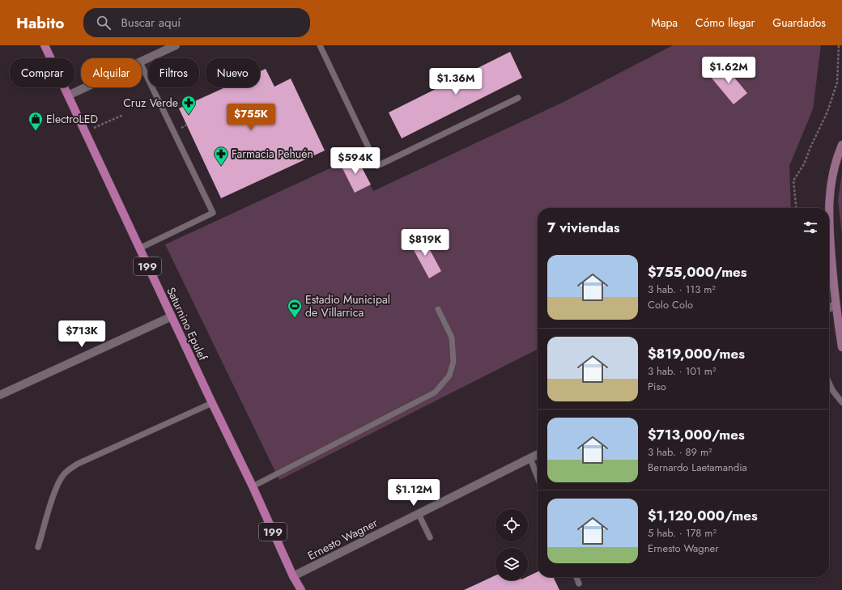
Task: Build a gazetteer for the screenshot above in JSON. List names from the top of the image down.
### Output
{
  "streets": {
    "main road": ["199", "Saturnino Epulef"],
    "street": ["Ernesto Wagner"]
  },
  "crossings": [
    ["Saturnino Epulef", "Ernesto Wagner"]
  ],
  "places": {
    "pharmacy": ["Cruz Verde", "Farmacia Pehuén"],
    "shop": ["ElectroLED"],
    "sports": ["Estadio Municipal de Villarrica"]
  },
  "page": {
    "header": "Habito",
    "search": "Buscar aquí",
    "nav": ["Mapa", "Cómo llegar", "Guardados"],
    "price": [
      "$1.62M",
      "$1.36M",
      "$755K",
      "$594K",
      "$819K",
      "$713K",
      "$1.12M"
    ],
    "chip": [
      "Comprar",
      "Alquilar",
      "Filtros",
      "Nuevo"
    ],
    "heading": "7 viviendas",
    "list": [
      {
        "name": "$755,000/mes",
        "note": "3 hab. · 113 m² · Colo Colo"
      },
      {
        "name": "$819,000/mes",
        "note": "3 hab. · 101 m² · Piso"
      },
      {
        "name": "$713,000/mes",
        "note": "3 hab. · 89 m² · Bernardo Laetamandia"
      },
      {
        "name": "$1,120,000/mes",
        "note": "5 hab. · 178 m² · Ernesto Wagner"
      }
    ]
  }
}
